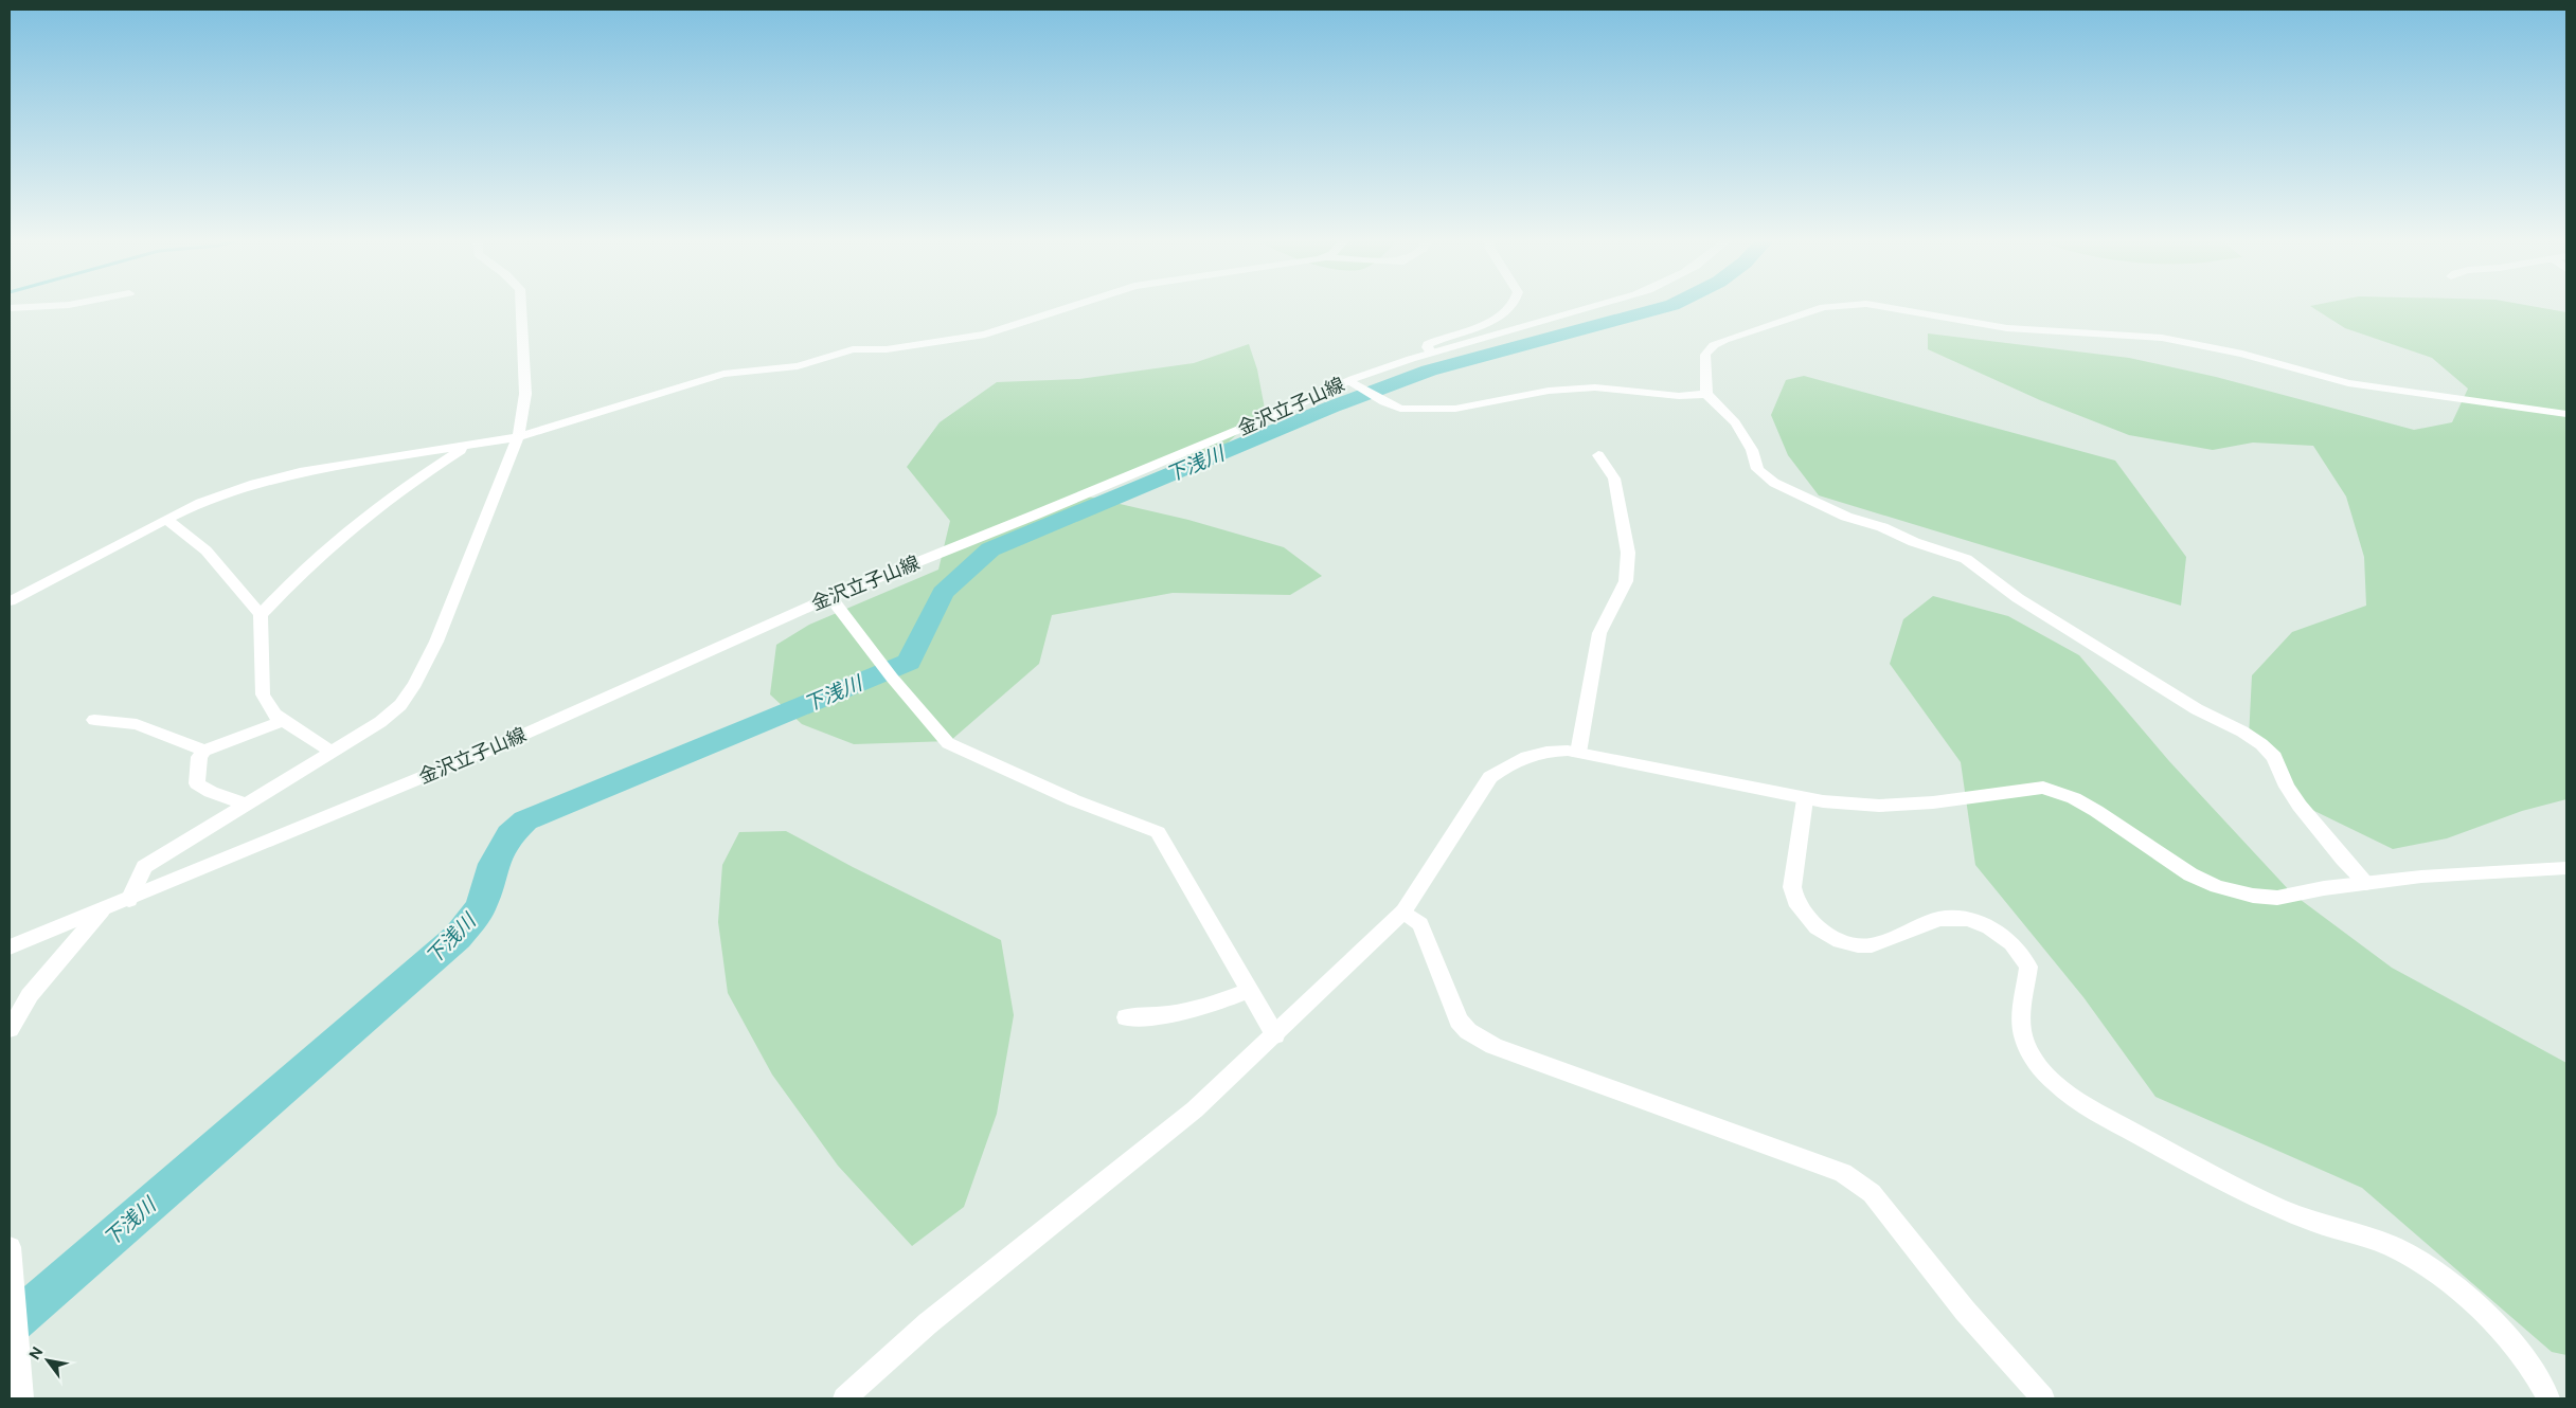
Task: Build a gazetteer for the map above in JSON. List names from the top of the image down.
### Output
{
  "streets": {
    "street": ["金沢立子山線"]
  },
  "water": ["下浅川"],
  "north": "top left"
}
